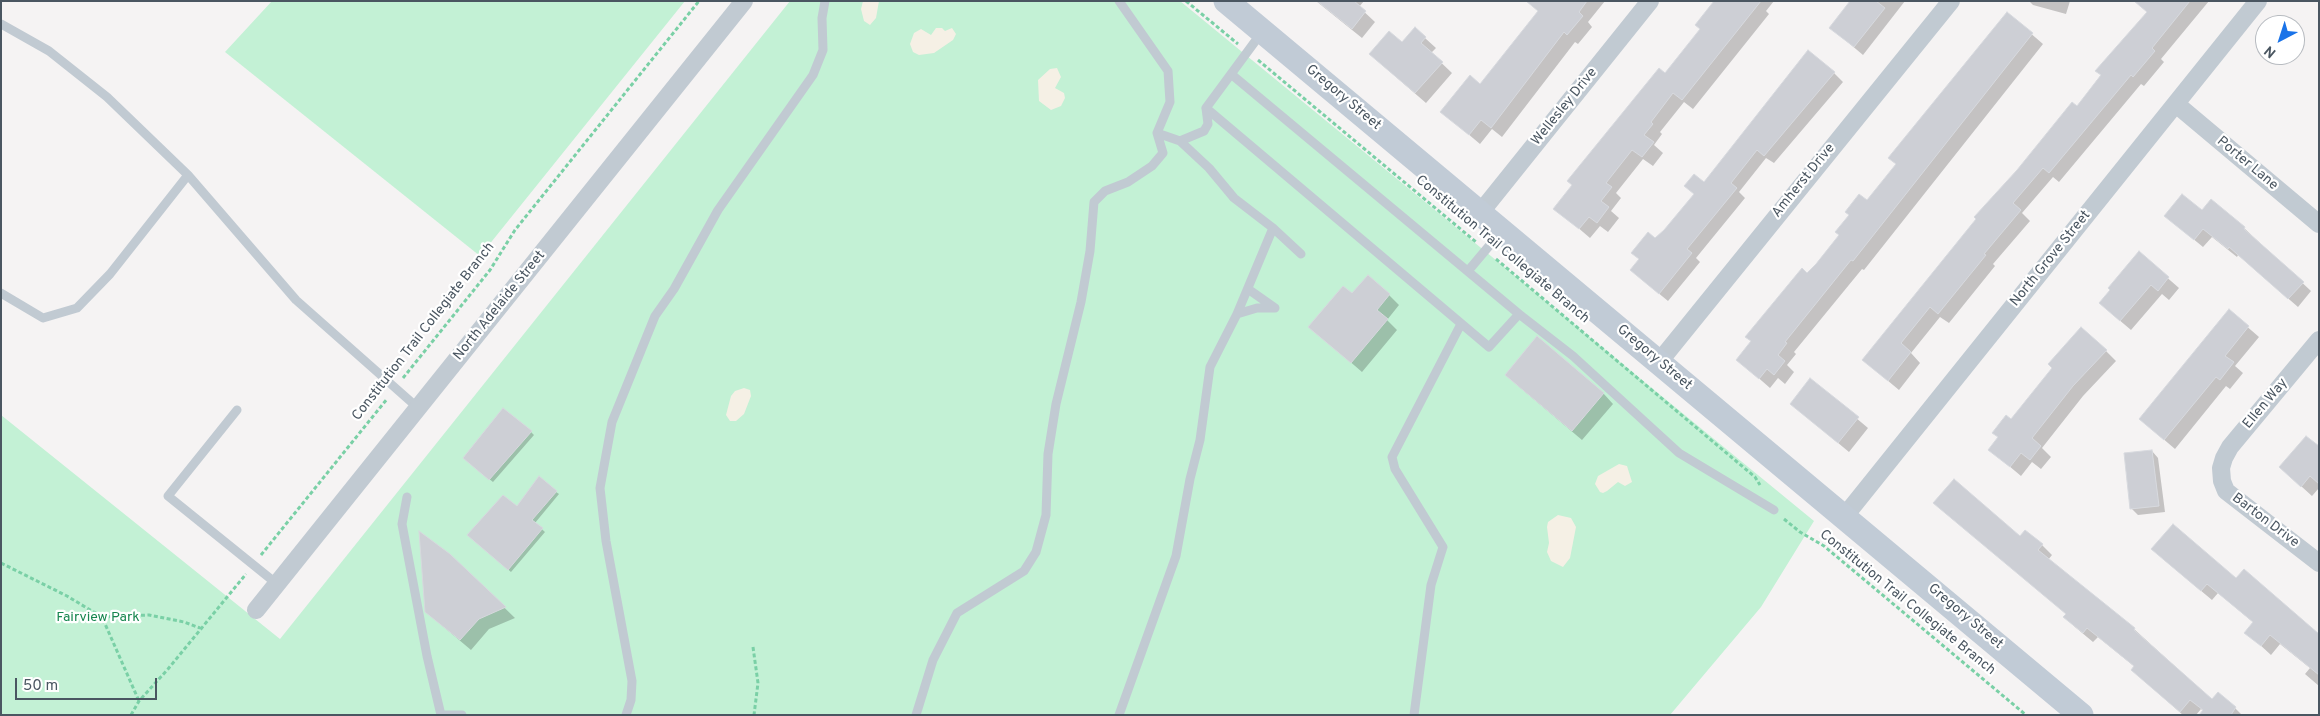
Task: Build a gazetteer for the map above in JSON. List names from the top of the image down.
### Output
{
  "streets": {
    "main road": ["Gregory Street"],
    "street": [
      "Wellesley Drive",
      "Porter Lane",
      "Amherst Drive",
      "North Grove Street",
      "North Adelaide Street",
      "Ellen Way",
      "Barton Drive"
    ],
    "path": ["Constitution Trail Collegiate Branch"]
  },
  "crossings": [
    ["Gregory Street", "Wellesley Drive"],
    ["Gregory Street", "Amherst Drive"],
    ["Gregory Street", "North Grove Street"],
    ["Porter Lane", "North Grove Street"],
    ["Ellen Way", "Barton Drive"]
  ],
  "parks": ["Fairview Park"],
  "scale_bar": "50 m",
  "north": "bottom left"
}
